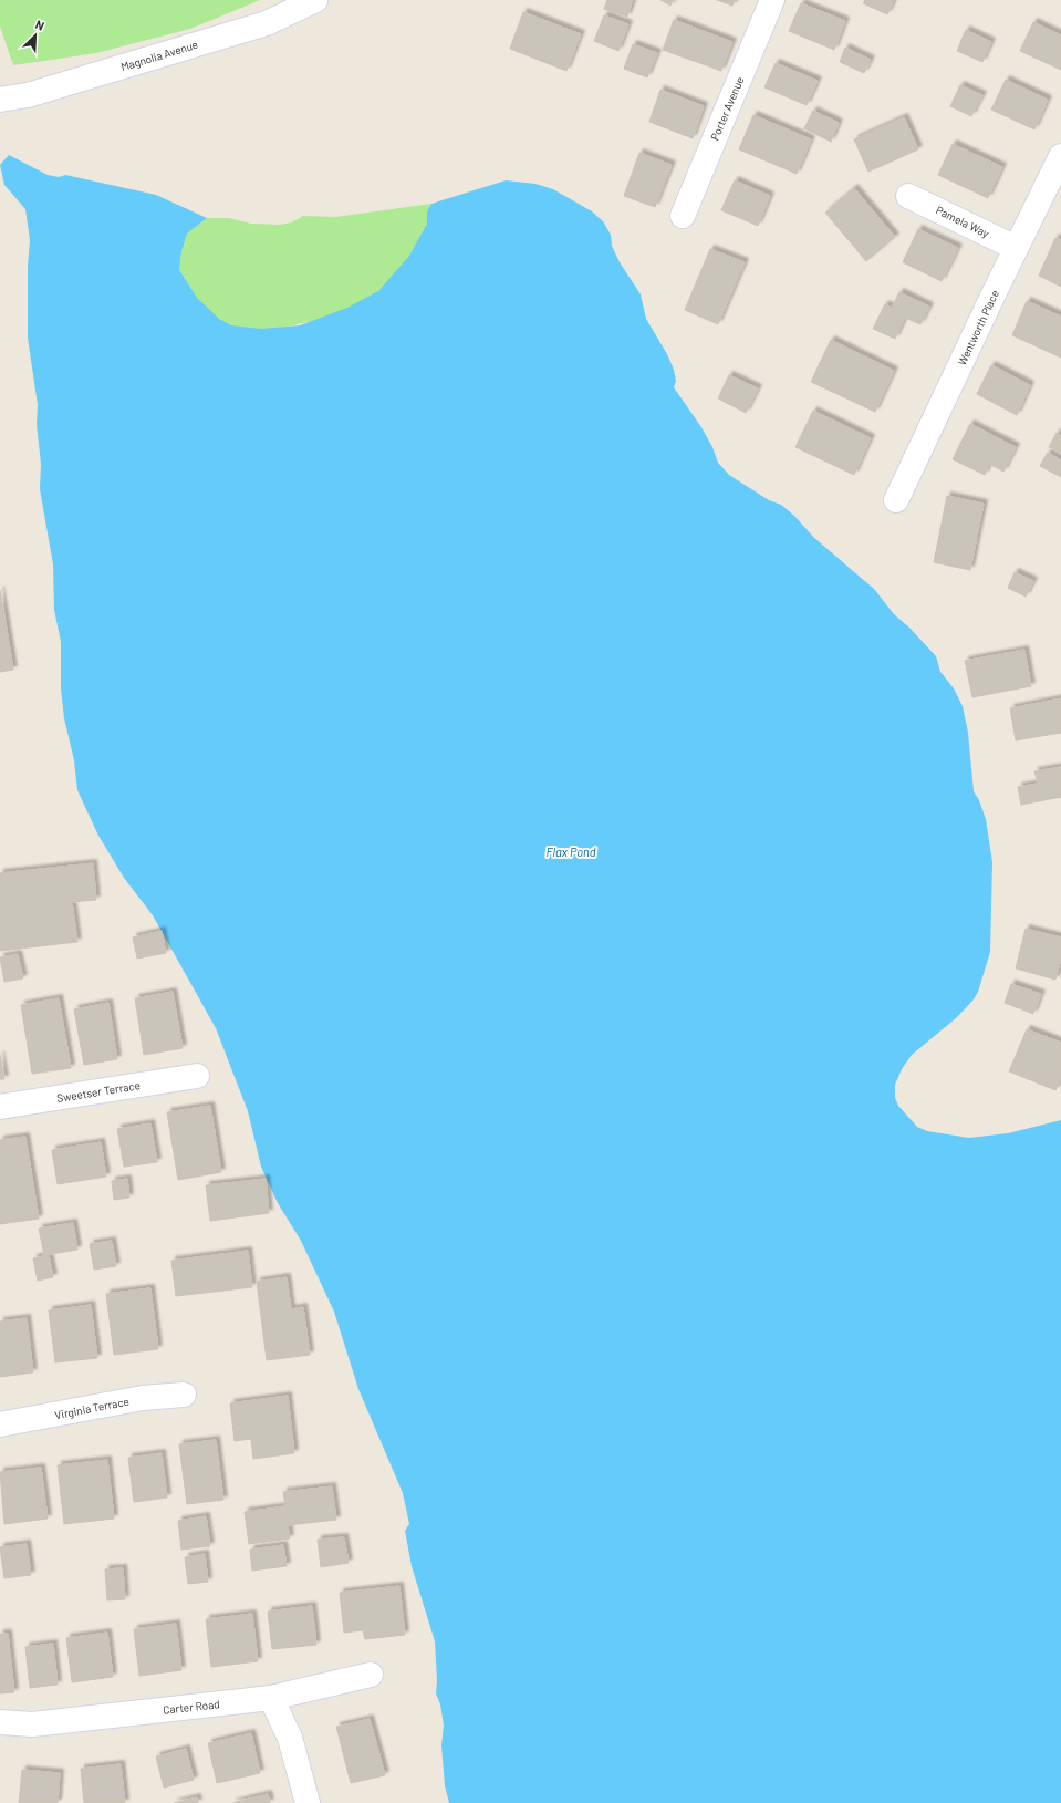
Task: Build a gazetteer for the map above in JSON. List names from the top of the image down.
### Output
{
  "streets": {
    "street": [
      "Magnolia Avenue",
      "Porter Avenue",
      "Pamela Way",
      "Wentworth Place",
      "Sweetser Terrace",
      "Virginia Terrace",
      "Carter Road"
    ]
  },
  "crossings": [
    ["Pamela Way", "Wentworth Place"]
  ],
  "water": ["Flax Pond"],
  "north": "top right"
}
